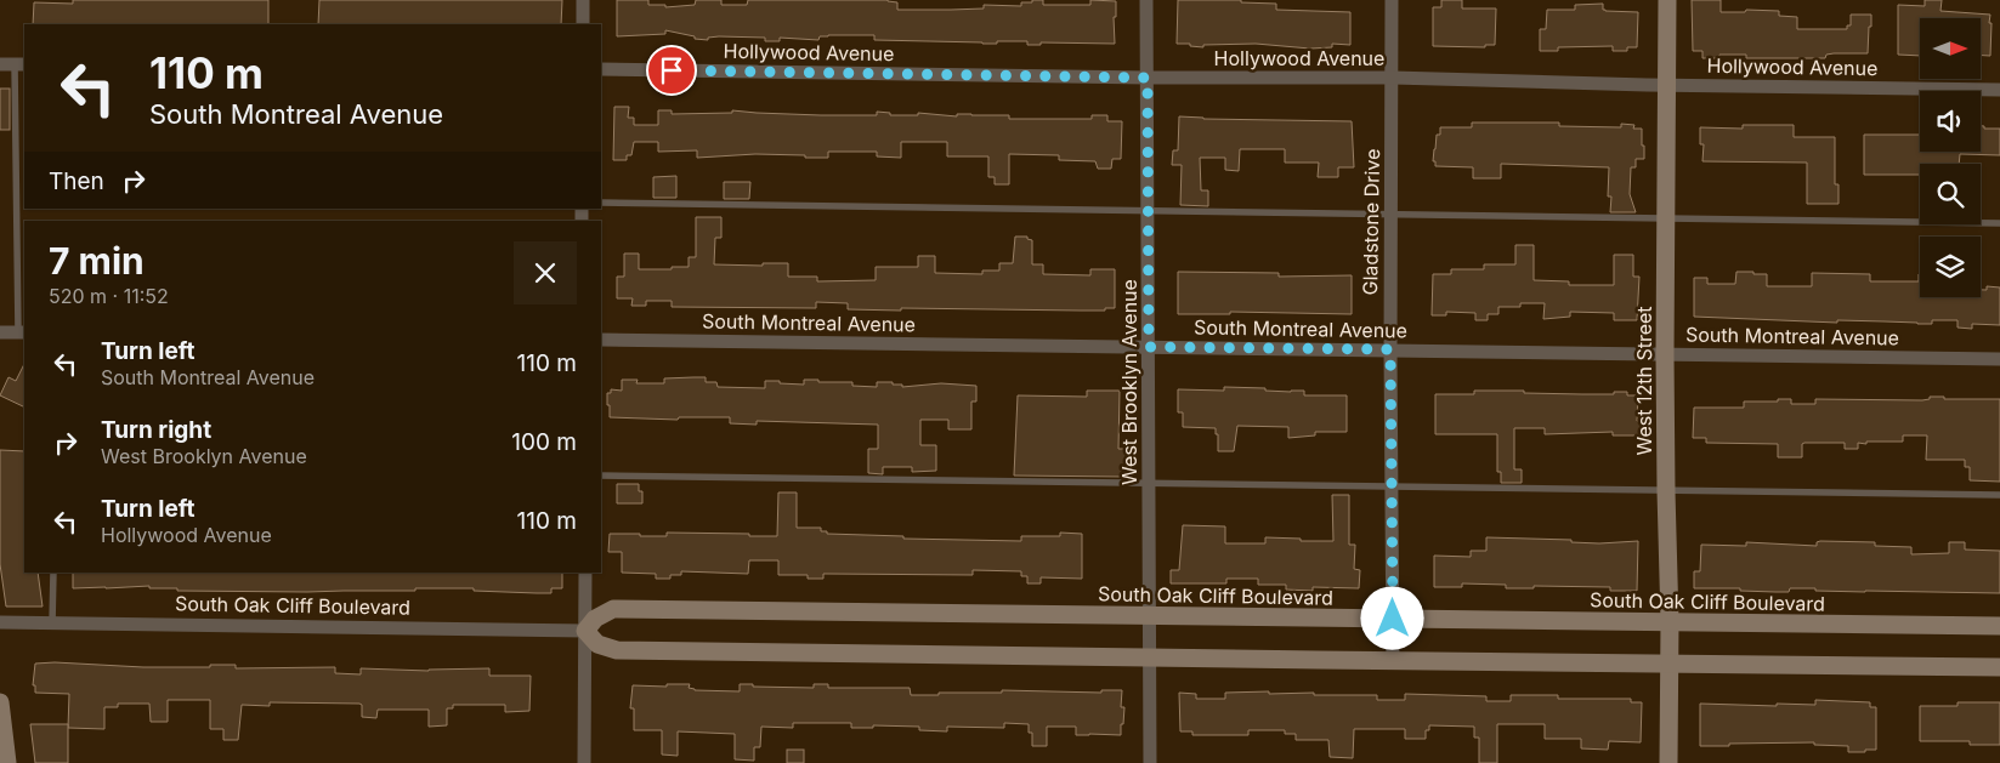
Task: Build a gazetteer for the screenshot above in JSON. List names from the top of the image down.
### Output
{
  "streets": {
    "street": [
      "Hollywood Avenue",
      "Gladstone Drive",
      "South Montreal Avenue",
      "West 12th Street",
      "West Brooklyn Avenue",
      "South Oak Cliff Boulevard"
    ]
  },
  "crossings": [
    ["Hollywood Avenue", "Gladstone Drive"],
    ["Hollywood Avenue", "West 12th Street"],
    ["Hollywood Avenue", "West Brooklyn Avenue"],
    ["Gladstone Drive", "South Montreal Avenue"],
    ["Gladstone Drive", "South Oak Cliff Boulevard"],
    ["South Montreal Avenue", "West 12th Street"],
    ["South Montreal Avenue", "West Brooklyn Avenue"],
    ["West 12th Street", "South Oak Cliff Boulevard"],
    ["West Brooklyn Avenue", "South Oak Cliff Boulevard"]
  ],
  "north": "right",
  "page": {
    "turn": ["110 m", "South Montreal Avenue"],
    "then": "Then",
    "heading": ["7 min", "520 m · 11:52"],
    "list": [
      {
        "name": "Turn left",
        "note": "South Montreal Avenue",
        "value": "110 m"
      },
      {
        "name": "Turn right",
        "note": "West Brooklyn Avenue",
        "value": "100 m"
      },
      {
        "name": "Turn left",
        "note": "Hollywood Avenue",
        "value": "110 m"
      }
    ]
  }
}
